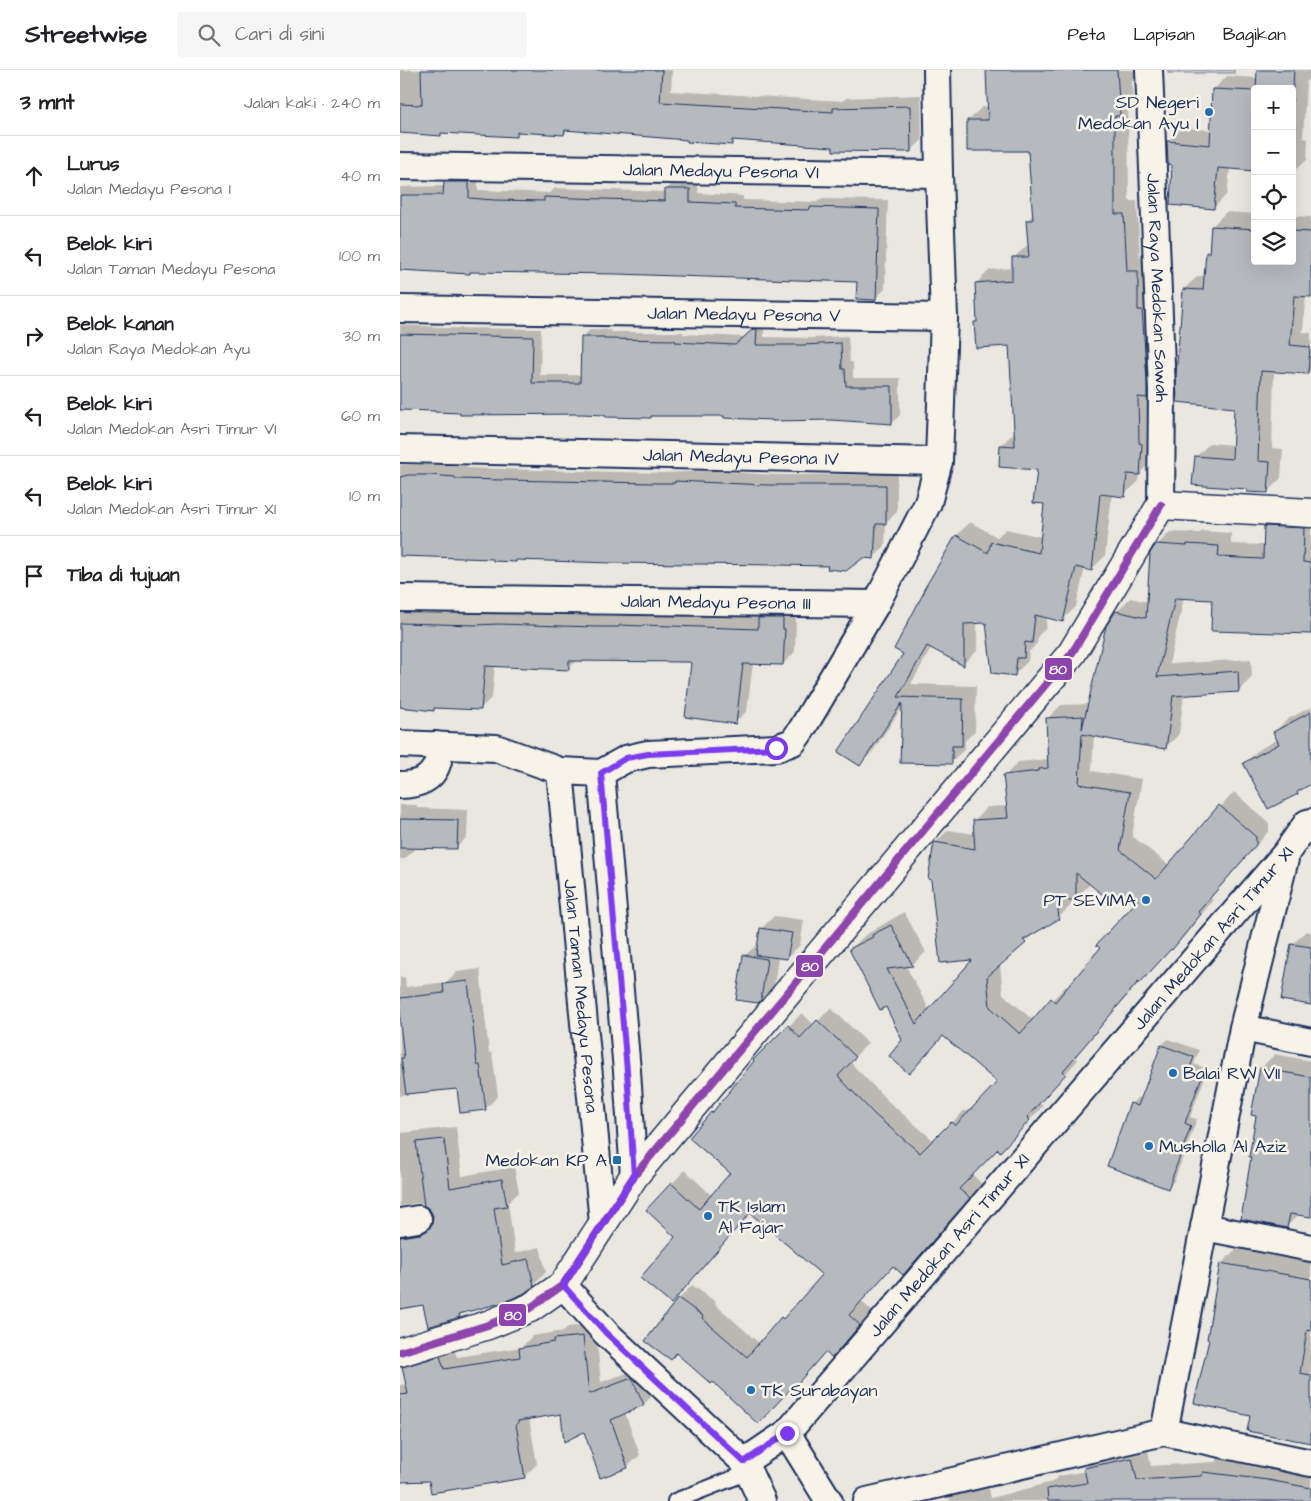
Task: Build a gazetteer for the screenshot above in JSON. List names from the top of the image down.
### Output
{
  "streets": {
    "street": [
      "Jalan Medayu Pesona VI",
      "Jalan Raya Medokan Sawah",
      "Jalan Medayu Pesona V",
      "Jalan Medayu Pesona IV",
      "Jalan Medayu Pesona III",
      "Jalan Medokan Asri Timur XI",
      "Jalan Taman Medayu Pesona"
    ]
  },
  "places": {
    "other": [
      "SD Negeri Medokan Ayu I",
      "PT SEVIMA",
      "Balai RW VII",
      "Musholla Al Aziz",
      "TK Islam Al Fajar",
      "TK Surabayan"
    ],
    "transit": ["Medokan KP A"]
  },
  "lines": ["transit line 80"],
  "page": {
    "header": "Streetwise",
    "search": "Cari di sini",
    "nav": ["Peta", "Lapisan", "Bagikan"],
    "heading": ["3 mnt", "Jalan kaki · 240 m"],
    "map_buttons": ["+", "−"],
    "list": [
      ["Lurus", "Jalan Medayu Pesona I", "40 m"],
      ["Belok kiri", "Jalan Taman Medayu Pesona", "100 m"],
      ["Belok kanan", "Jalan Raya Medokan Ayu", "30 m"],
      ["Belok kiri", "Jalan Medokan Asri Timur VI", "60 m"],
      ["Belok kiri", "Jalan Medokan Asri Timur XI", "10 m"],
      "Tiba di tujuan"
    ]
  }
}
